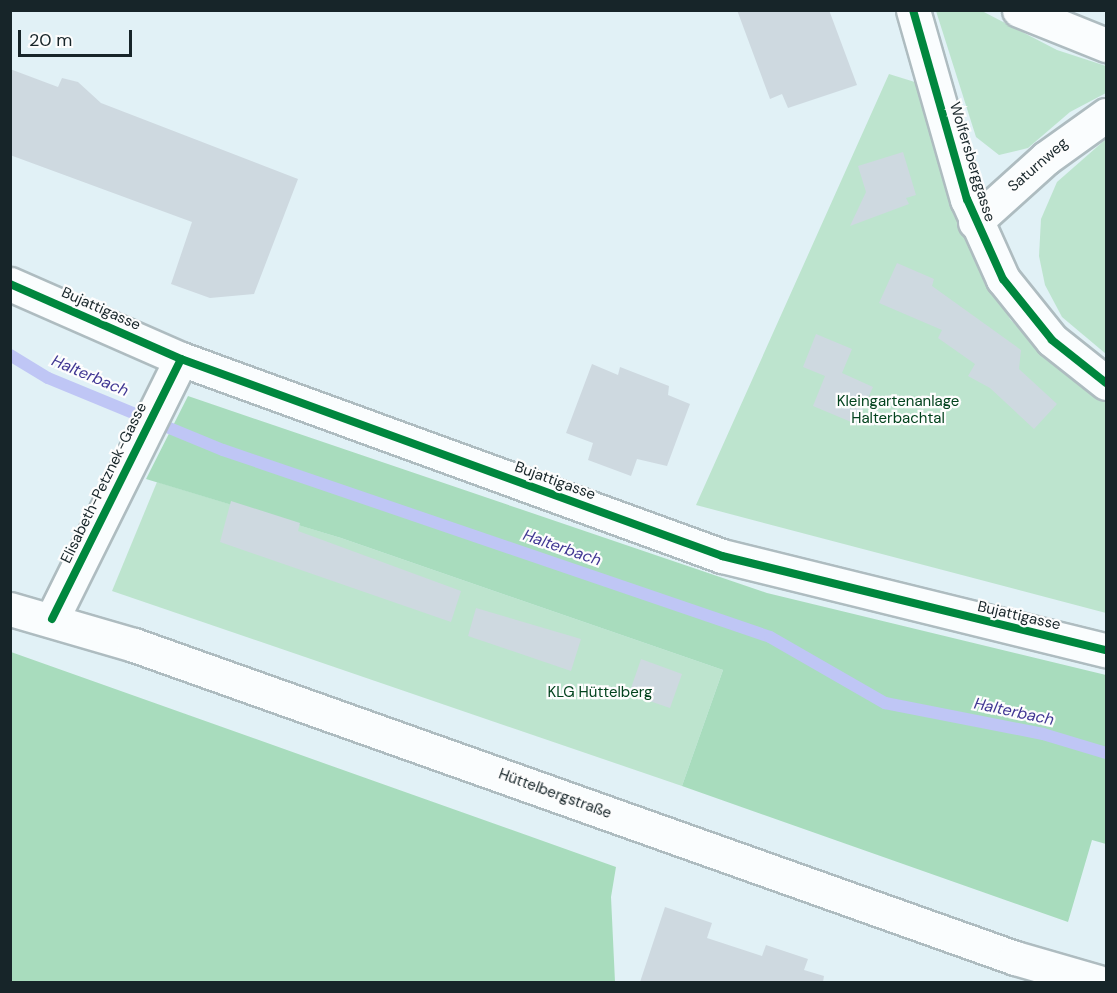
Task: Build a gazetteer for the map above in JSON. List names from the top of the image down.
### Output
{
  "streets": {
    "street": [
      "Wolfersberggasse",
      "Saturnweg",
      "Bujattigasse",
      "Elisabeth-Petznek-Gasse",
      "Hüttelbergstraße"
    ]
  },
  "crossings": [
    ["Wolfersberggasse", "Saturnweg"],
    ["Bujattigasse", "Elisabeth-Petznek-Gasse"],
    ["Elisabeth-Petznek-Gasse", "Hüttelbergstraße"]
  ],
  "water": ["Halterbach"],
  "parks": ["Kleingartenanlage Halterbachtal", "KLG Hüttelberg"],
  "scale_bar": "20 m"
}
